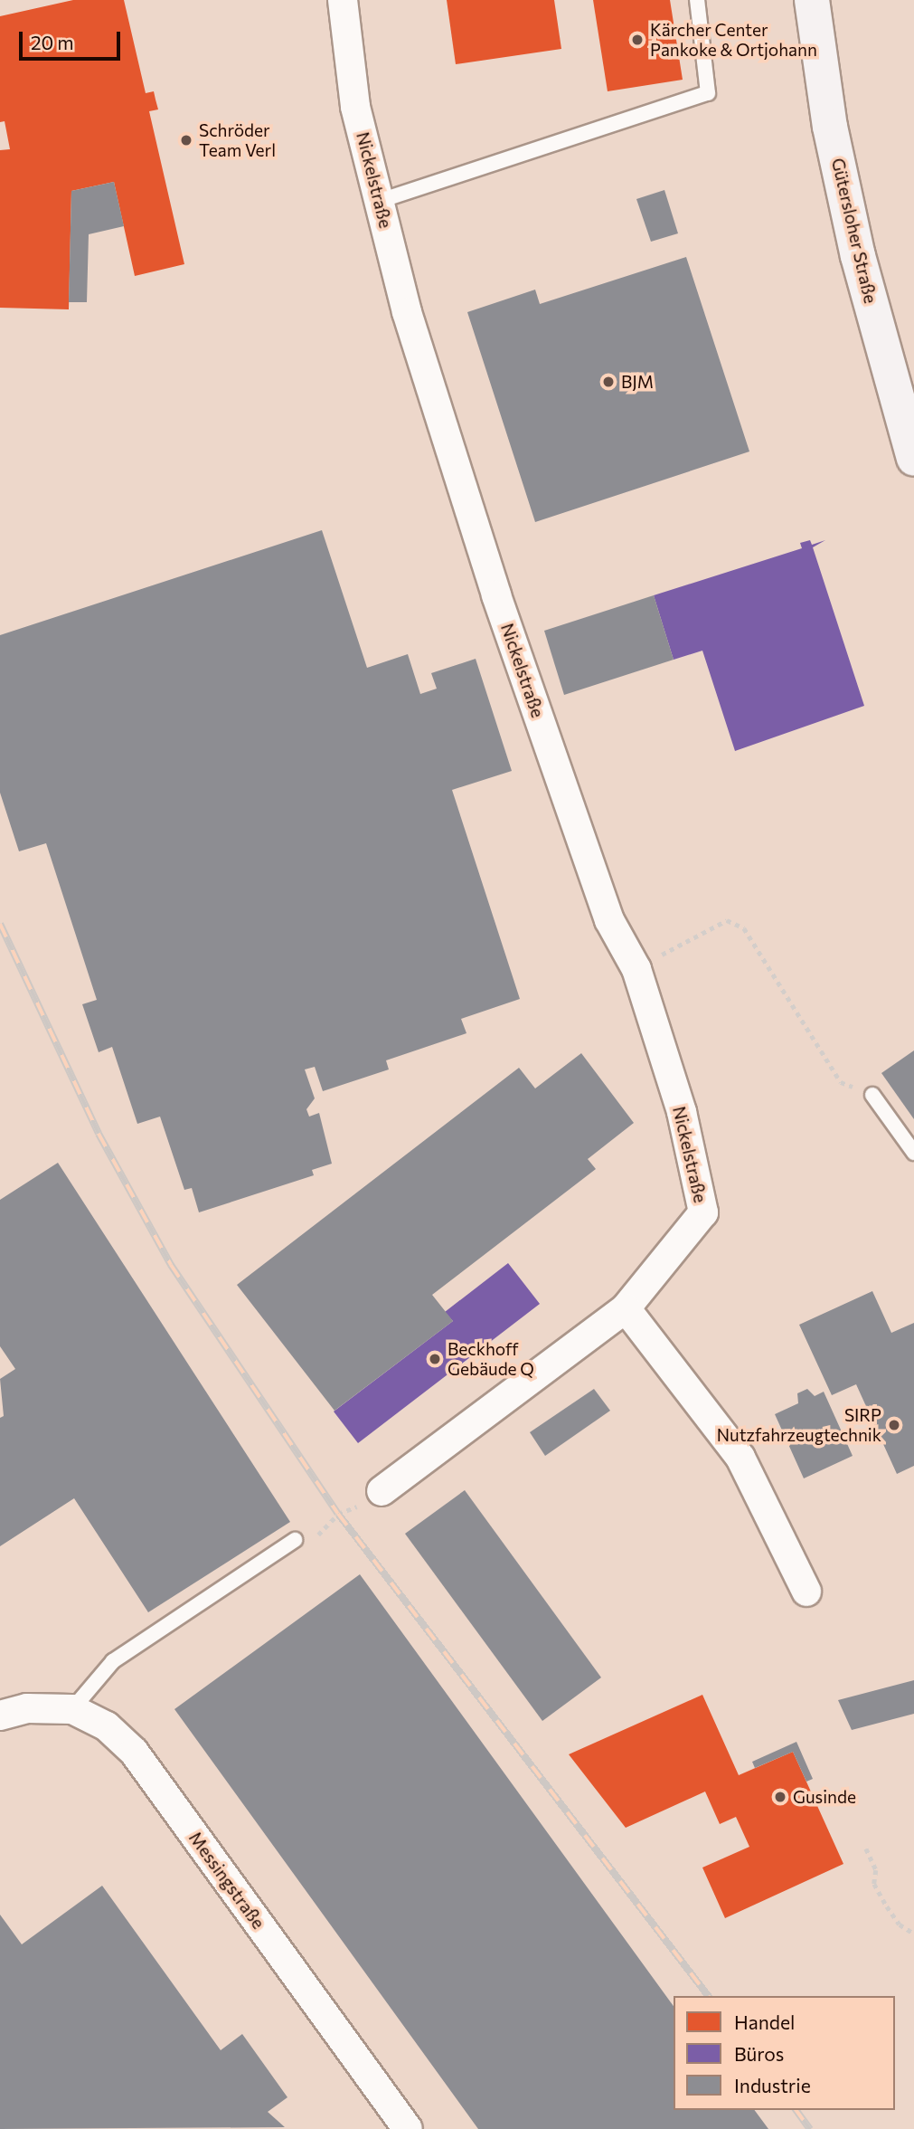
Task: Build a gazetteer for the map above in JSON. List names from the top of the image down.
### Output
{
  "streets": {
    "main road": ["Gütersloher Straße"],
    "street": ["Nickelstraße", "Messingstraße"]
  },
  "places": [
    "Kärcher Center Pankoke & Ortjohann",
    "Schröder Team Verl",
    "BJM",
    "Beckhoff Gebäude Q",
    "SIRP Nutzfahrzeugtechnik",
    "Gusinde"
  ],
  "legend": ["Handel", "Büros", "Industrie"],
  "scale_bar": "20 m"
}
